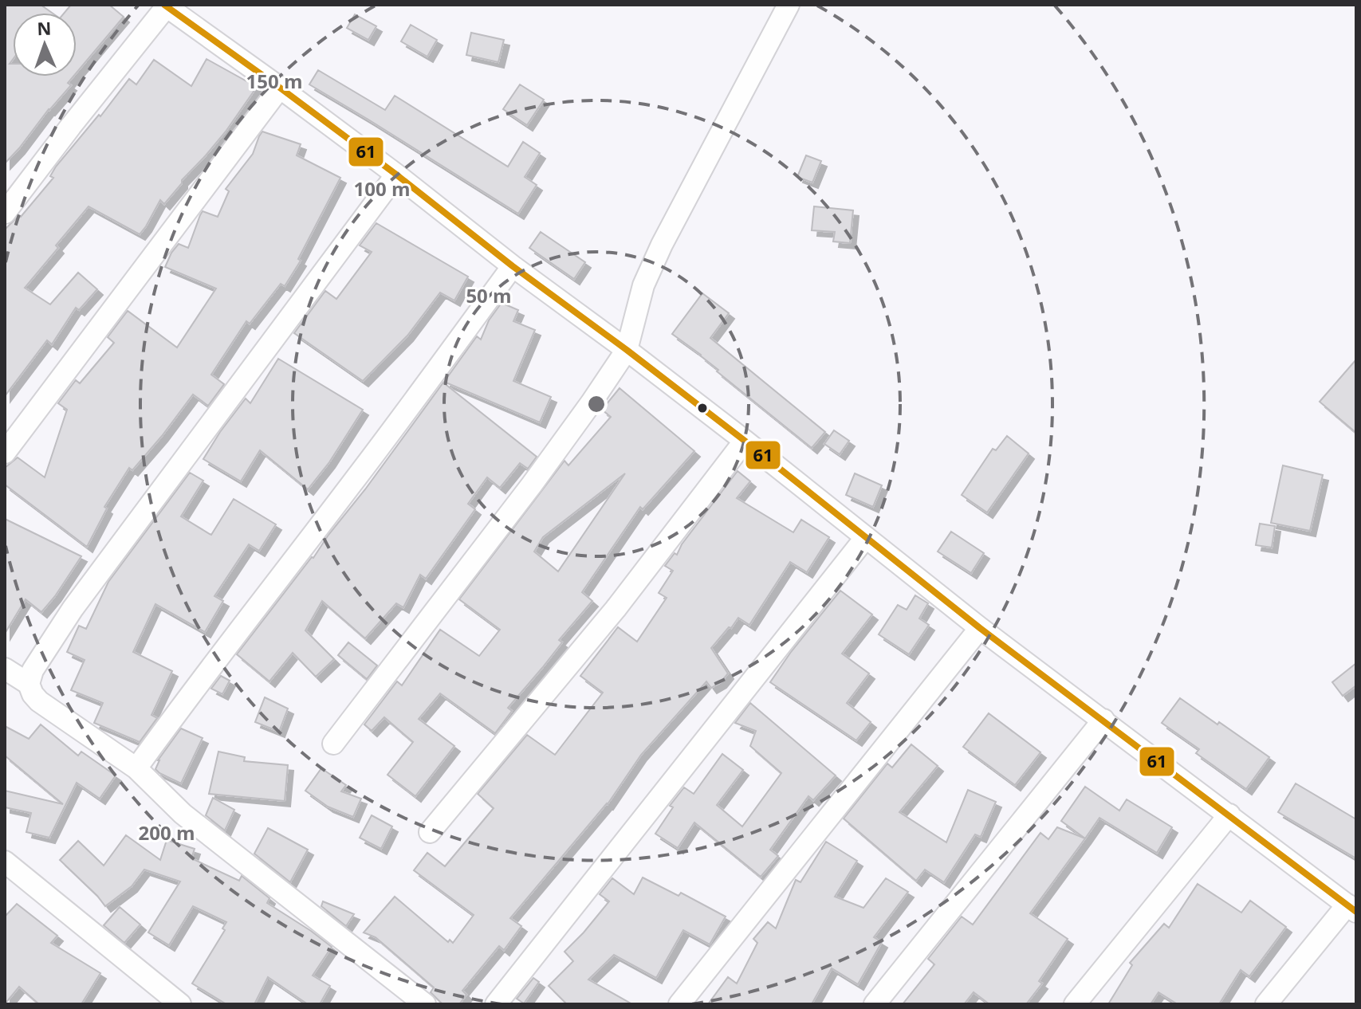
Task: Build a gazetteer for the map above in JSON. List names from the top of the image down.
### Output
{
  "lines": ["transit line 61"],
  "north": "top",
  "rings": [
    "150 m",
    "100 m",
    "50 m",
    "200 m"
  ]
}
